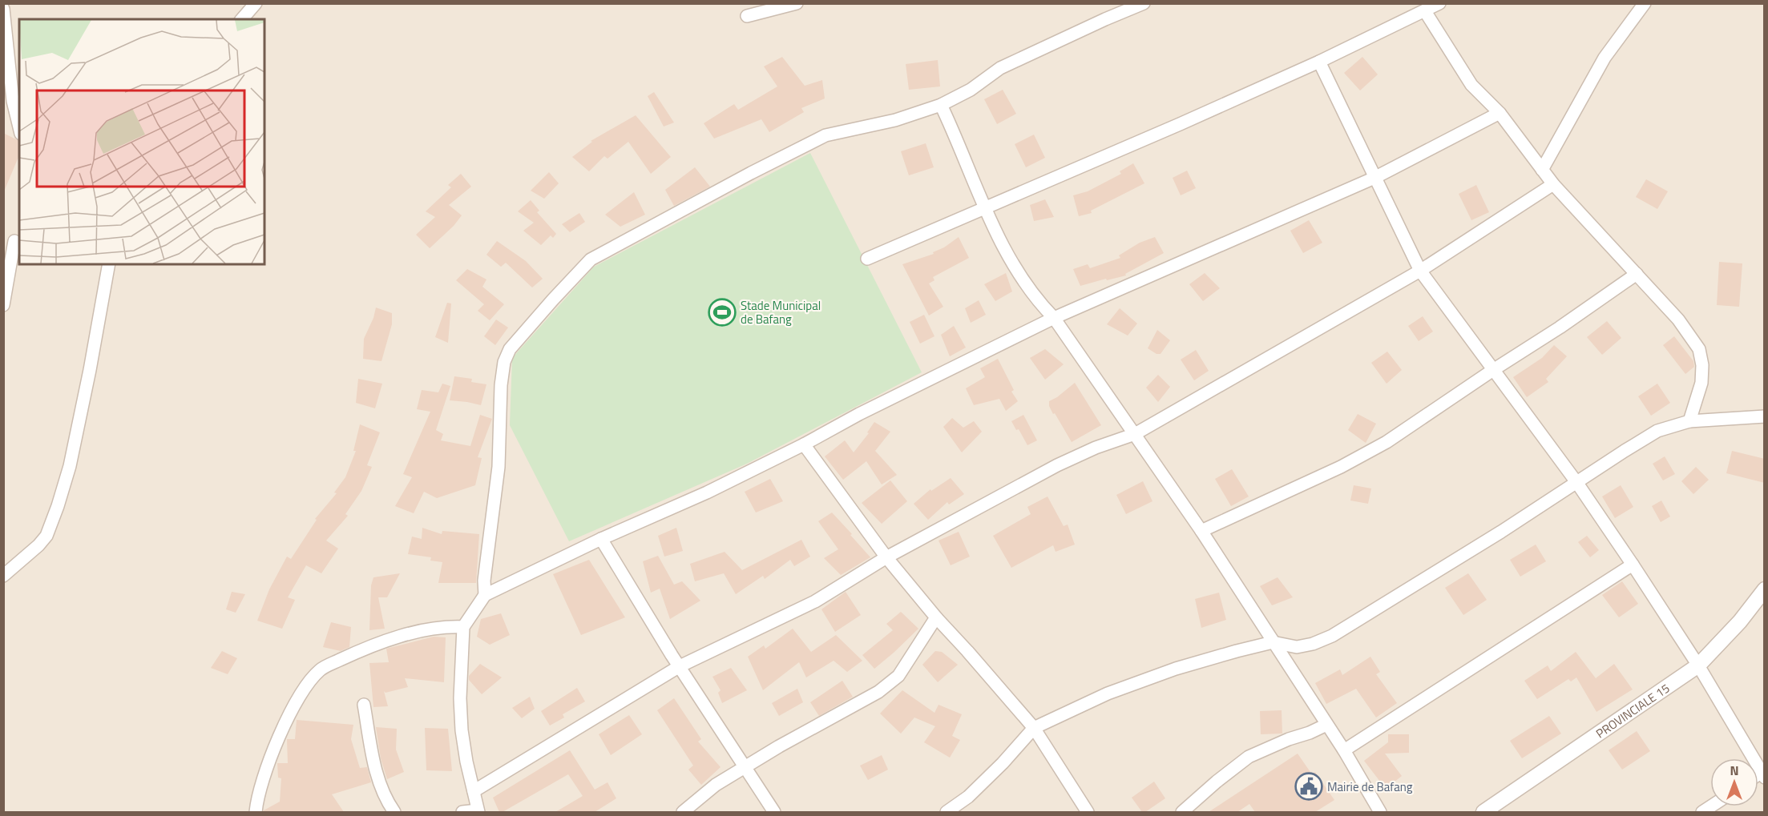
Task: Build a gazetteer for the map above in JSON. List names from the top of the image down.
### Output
{
  "streets": {
    "street": ["PROVINCIALE 15"]
  },
  "places": {
    "sports": ["Stade Municipal de Bafang"],
    "public building": ["Mairie de Bafang"]
  },
  "north": "top"
}
